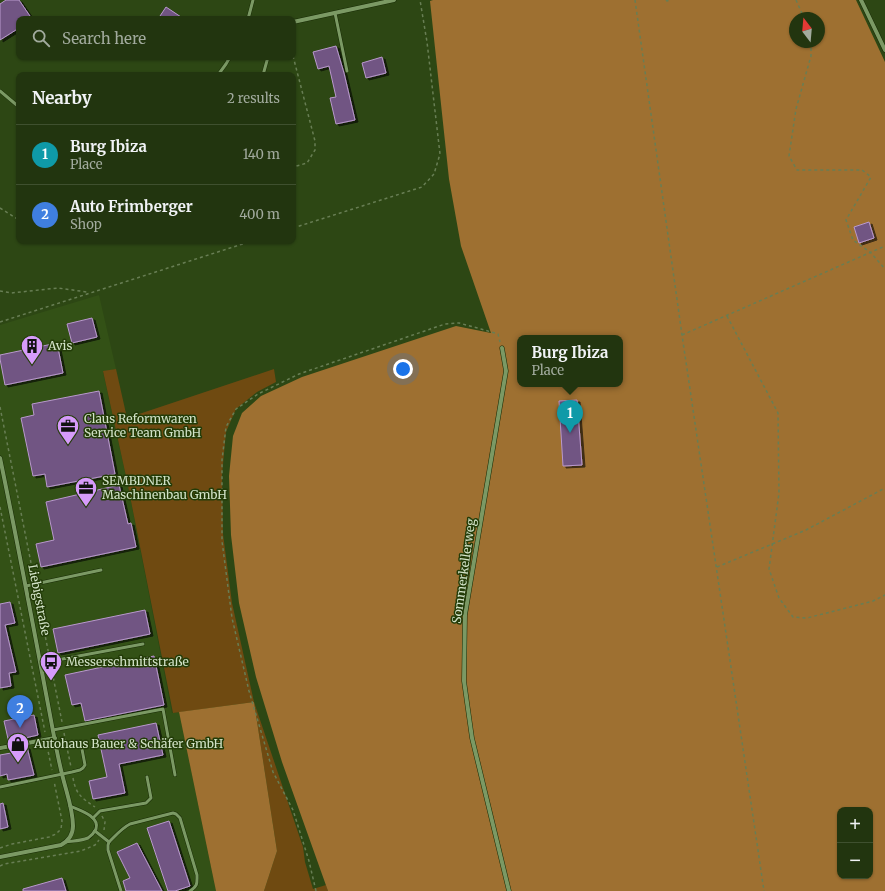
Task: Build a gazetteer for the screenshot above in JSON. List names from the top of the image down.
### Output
{
  "streets": {
    "street": ["Sommerkellerweg", "Liebigstraße"]
  },
  "places": {
    "building": ["Avis"],
    "office": ["Claus Reformwaren Service Team GmbH", "SEMBDNER Maschinenbau GmbH"],
    "bus stop": ["Messerschmittstraße"],
    "shop": ["Autohaus Bauer & Schäfer GmbH"]
  },
  "north": "top",
  "page": {
    "search": "Search here",
    "heading": ["Nearby", "2 results"],
    "list": [
      {
        "mark": "1",
        "name": "Burg Ibiza",
        "note": "Place",
        "value": "140 m"
      },
      {
        "mark": "2",
        "name": "Auto Frimberger",
        "note": "Shop",
        "value": "400 m"
      }
    ],
    "popup": ["Burg Ibiza", "Place"],
    "pins": ["1", "2"],
    "map_buttons": ["+", "−"]
  }
}
